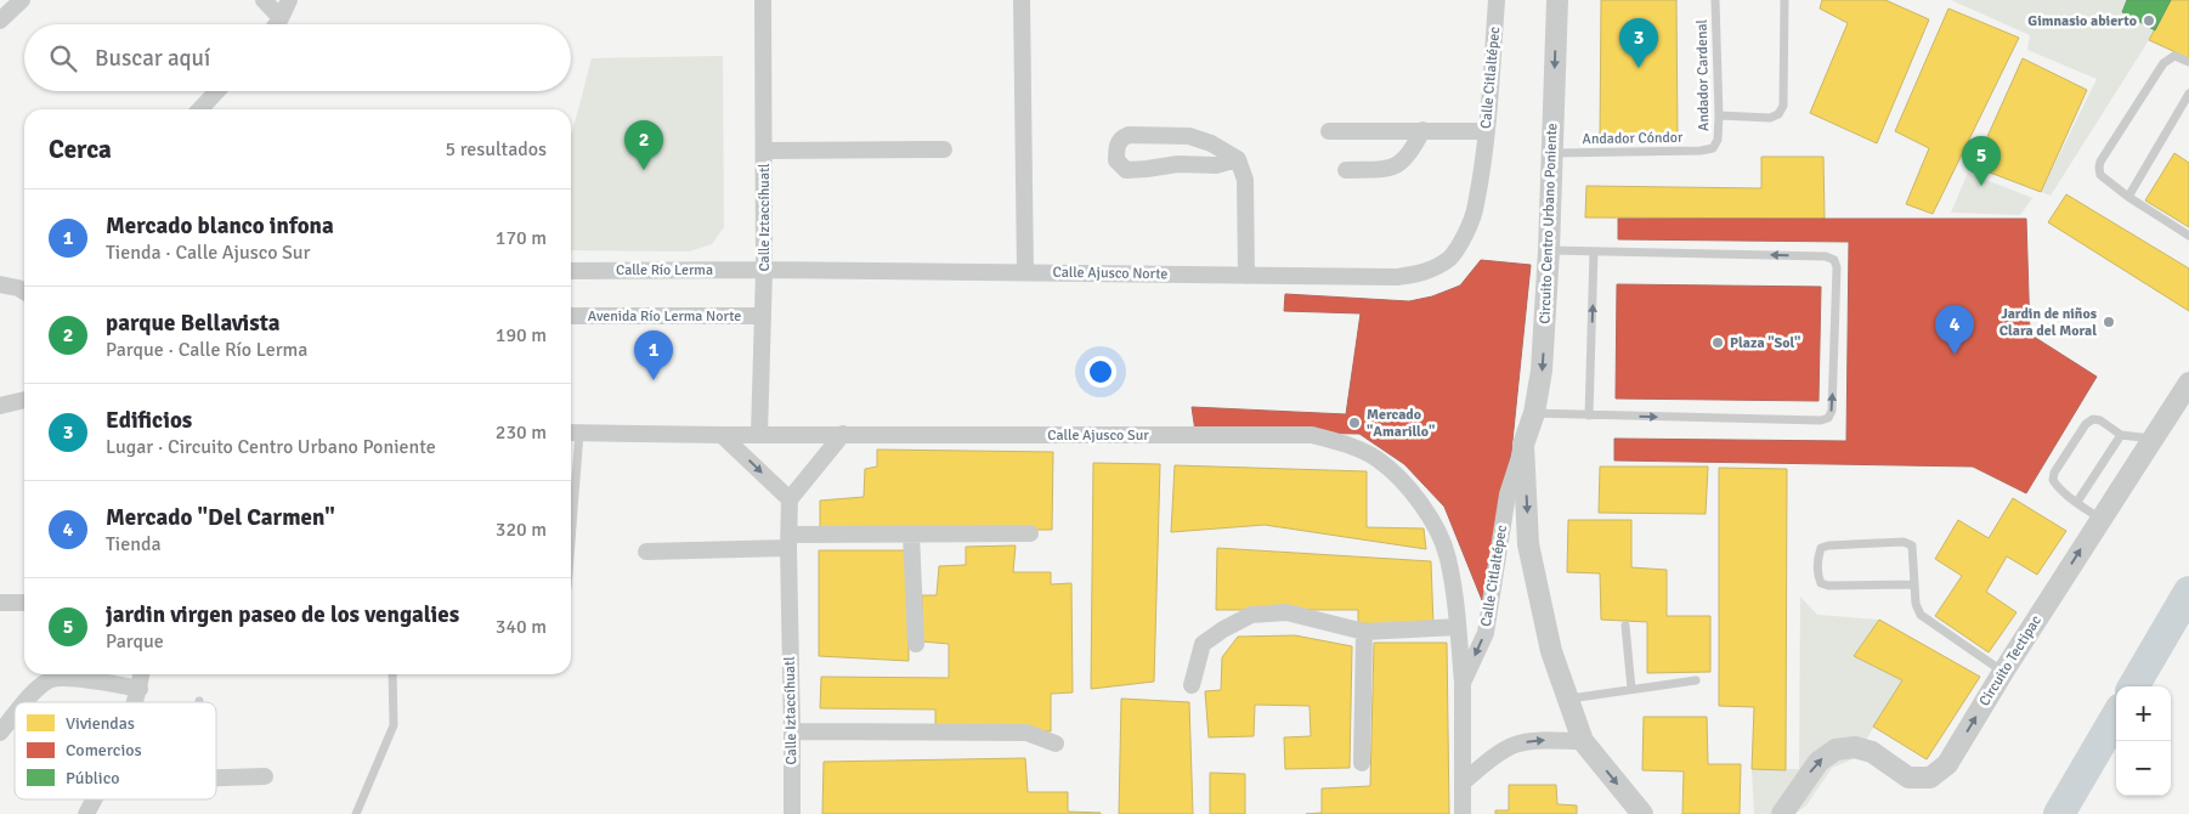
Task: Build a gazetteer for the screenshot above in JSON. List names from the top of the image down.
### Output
{
  "streets": {
    "street": [
      "Calle Citlaltépec",
      "Calle Iztaccíhuatl",
      "Circuito Centro Urbano Poniente",
      "Calle Río Lerma",
      "Calle Ajusco Norte",
      "Avenida Río Lerma Norte",
      "Calle Ajusco Sur",
      "Circuito Tectipac"
    ],
    "lane": ["Andador Cardenal", "Andador Cóndor"]
  },
  "crossings": [
    ["Andador Cardenal", "Andador Cóndor"],
    ["Calle Citlaltépec", "Circuito Centro Urbano Poniente"],
    ["Calle Citlaltépec", "Calle Ajusco Norte"],
    ["Calle Citlaltépec", "Calle Ajusco Sur"],
    ["Andador Cóndor", "Circuito Centro Urbano Poniente"],
    ["Calle Iztaccíhuatl", "Calle Río Lerma"],
    ["Calle Iztaccíhuatl", "Calle Ajusco Norte"],
    ["Calle Iztaccíhuatl", "Avenida Río Lerma Norte"],
    ["Calle Iztaccíhuatl", "Calle Ajusco Sur"],
    ["Calle Río Lerma", "Calle Ajusco Norte"]
  ],
  "one_way": ["Circuito Centro Urbano Poniente", "Circuito Tectipac"],
  "places": [
    "Gimnasio abierto",
    "Jardin de niños Clara del Moral",
    "Plaza \"Sol\"",
    "Mercado \"Amarillo\""
  ],
  "legend": ["Viviendas", "Comercios", "Público"],
  "page": {
    "pins": [
      "3",
      "2",
      "5",
      "4",
      "1"
    ],
    "search": "Buscar aquí",
    "heading": ["Cerca", "5 resultados"],
    "list": [
      {
        "mark": "1",
        "name": "Mercado blanco infona",
        "note": "Tienda · Calle Ajusco Sur",
        "value": "170 m"
      },
      {
        "mark": "2",
        "name": "parque Bellavista",
        "note": "Parque · Calle Río Lerma",
        "value": "190 m"
      },
      {
        "mark": "3",
        "name": "Edificios",
        "note": "Lugar · Circuito Centro Urbano Poniente",
        "value": "230 m"
      },
      {
        "mark": "4",
        "name": "Mercado \"Del Carmen\"",
        "note": "Tienda",
        "value": "320 m"
      },
      {
        "mark": "5",
        "name": "jardin virgen paseo de los vengalies",
        "note": "Parque",
        "value": "340 m"
      }
    ],
    "map_buttons": ["+", "−"]
  }
}
